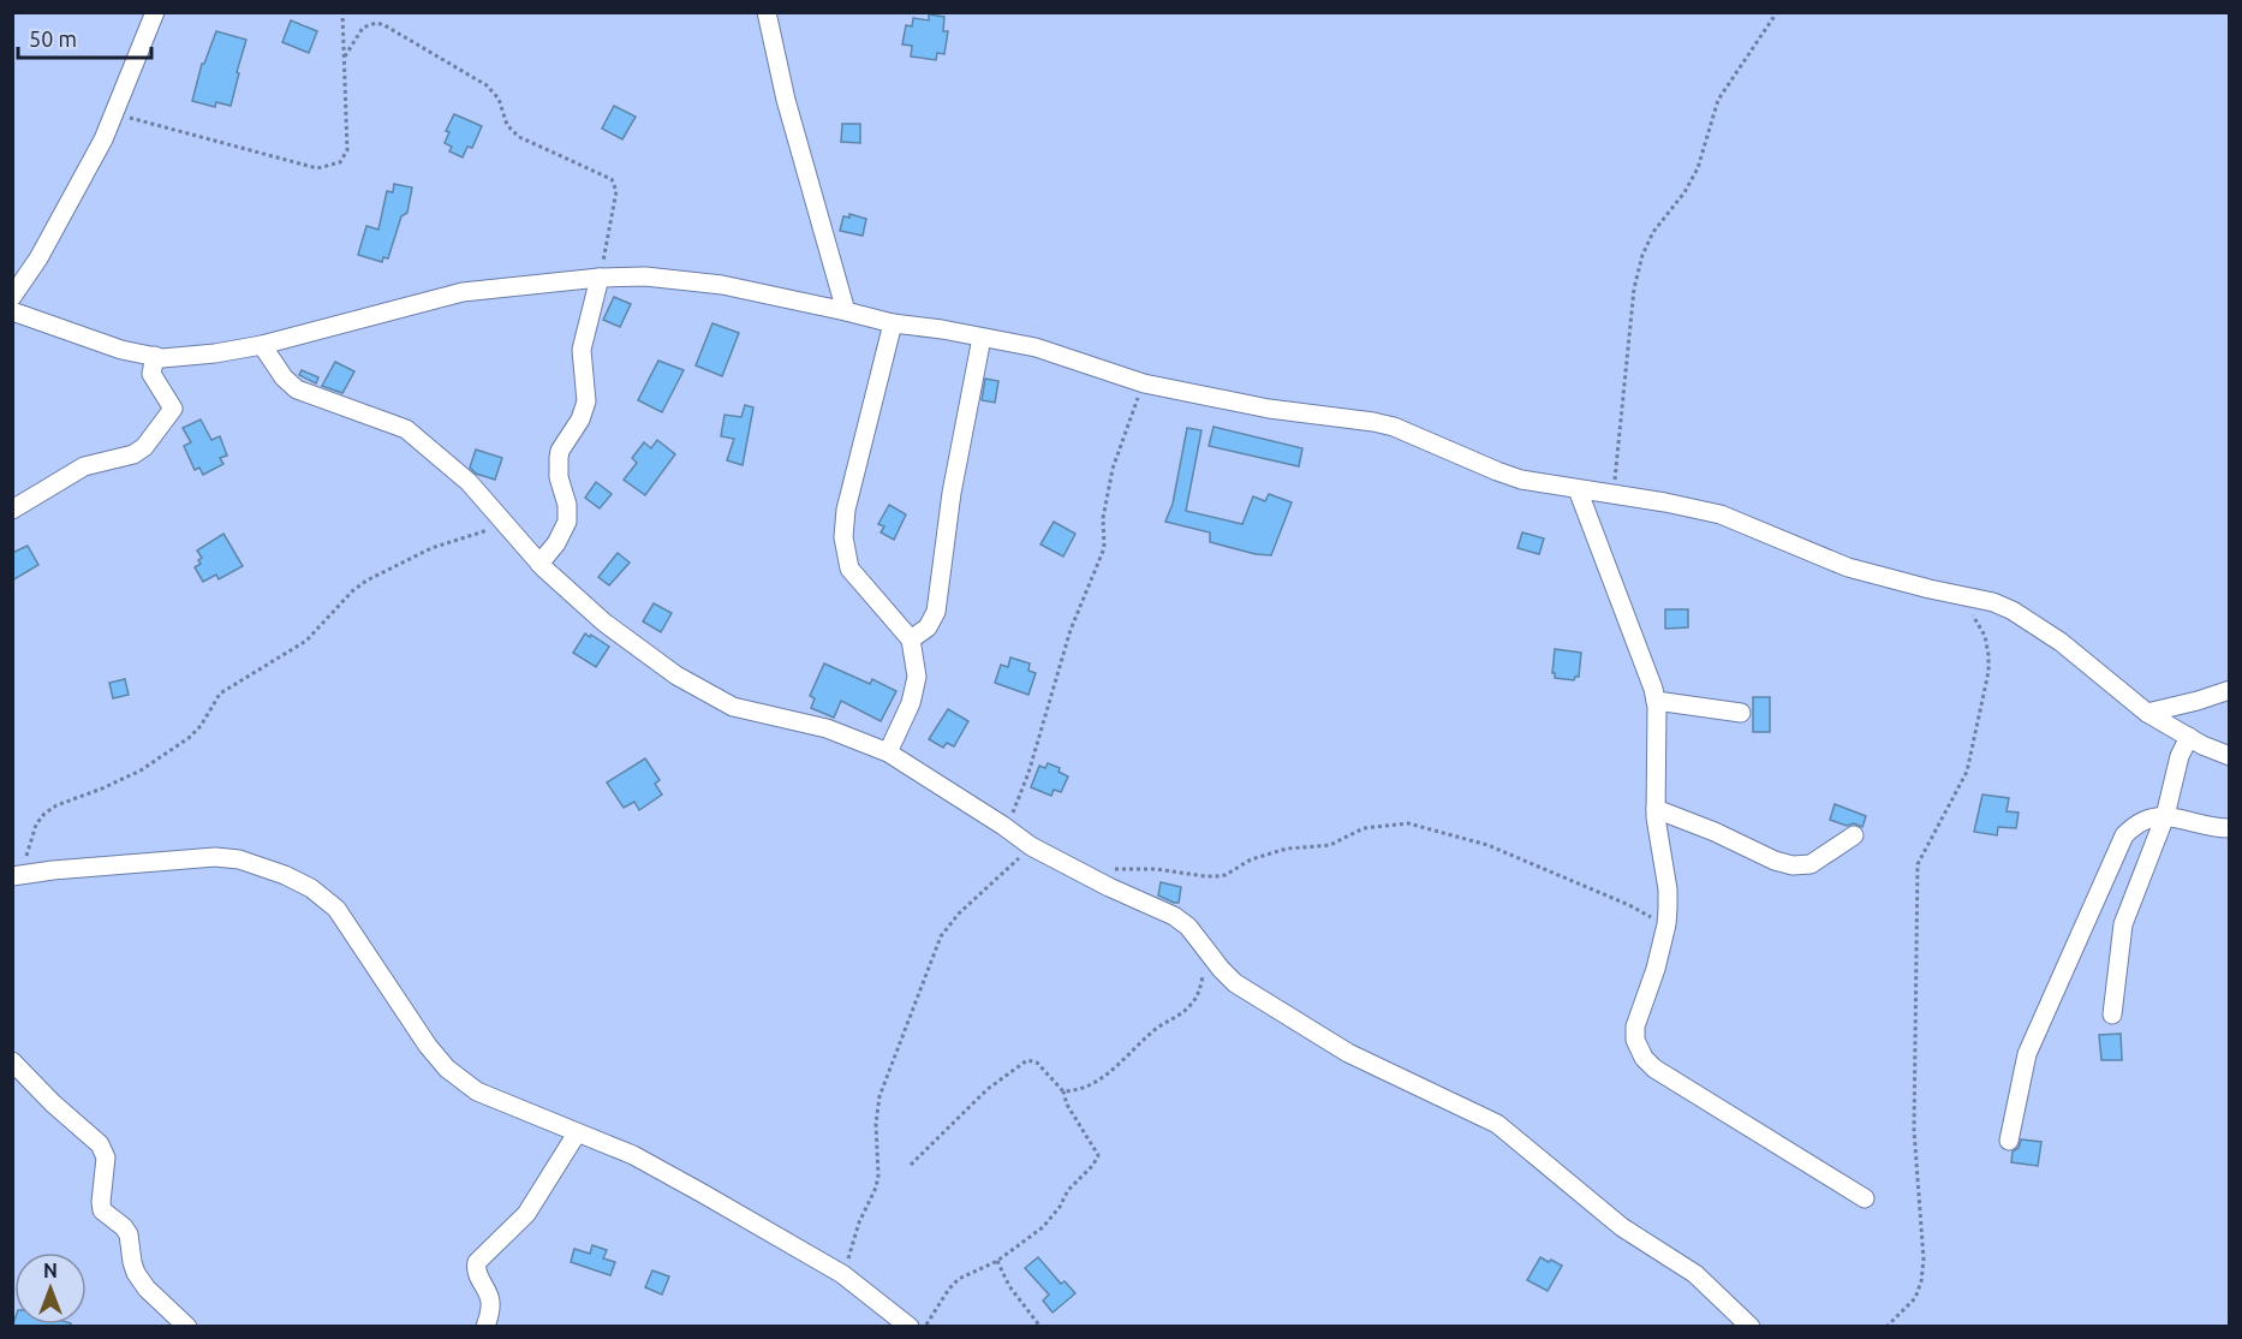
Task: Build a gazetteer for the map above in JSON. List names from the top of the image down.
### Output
{
  "scale_bar": "50 m",
  "north": "top"
}
